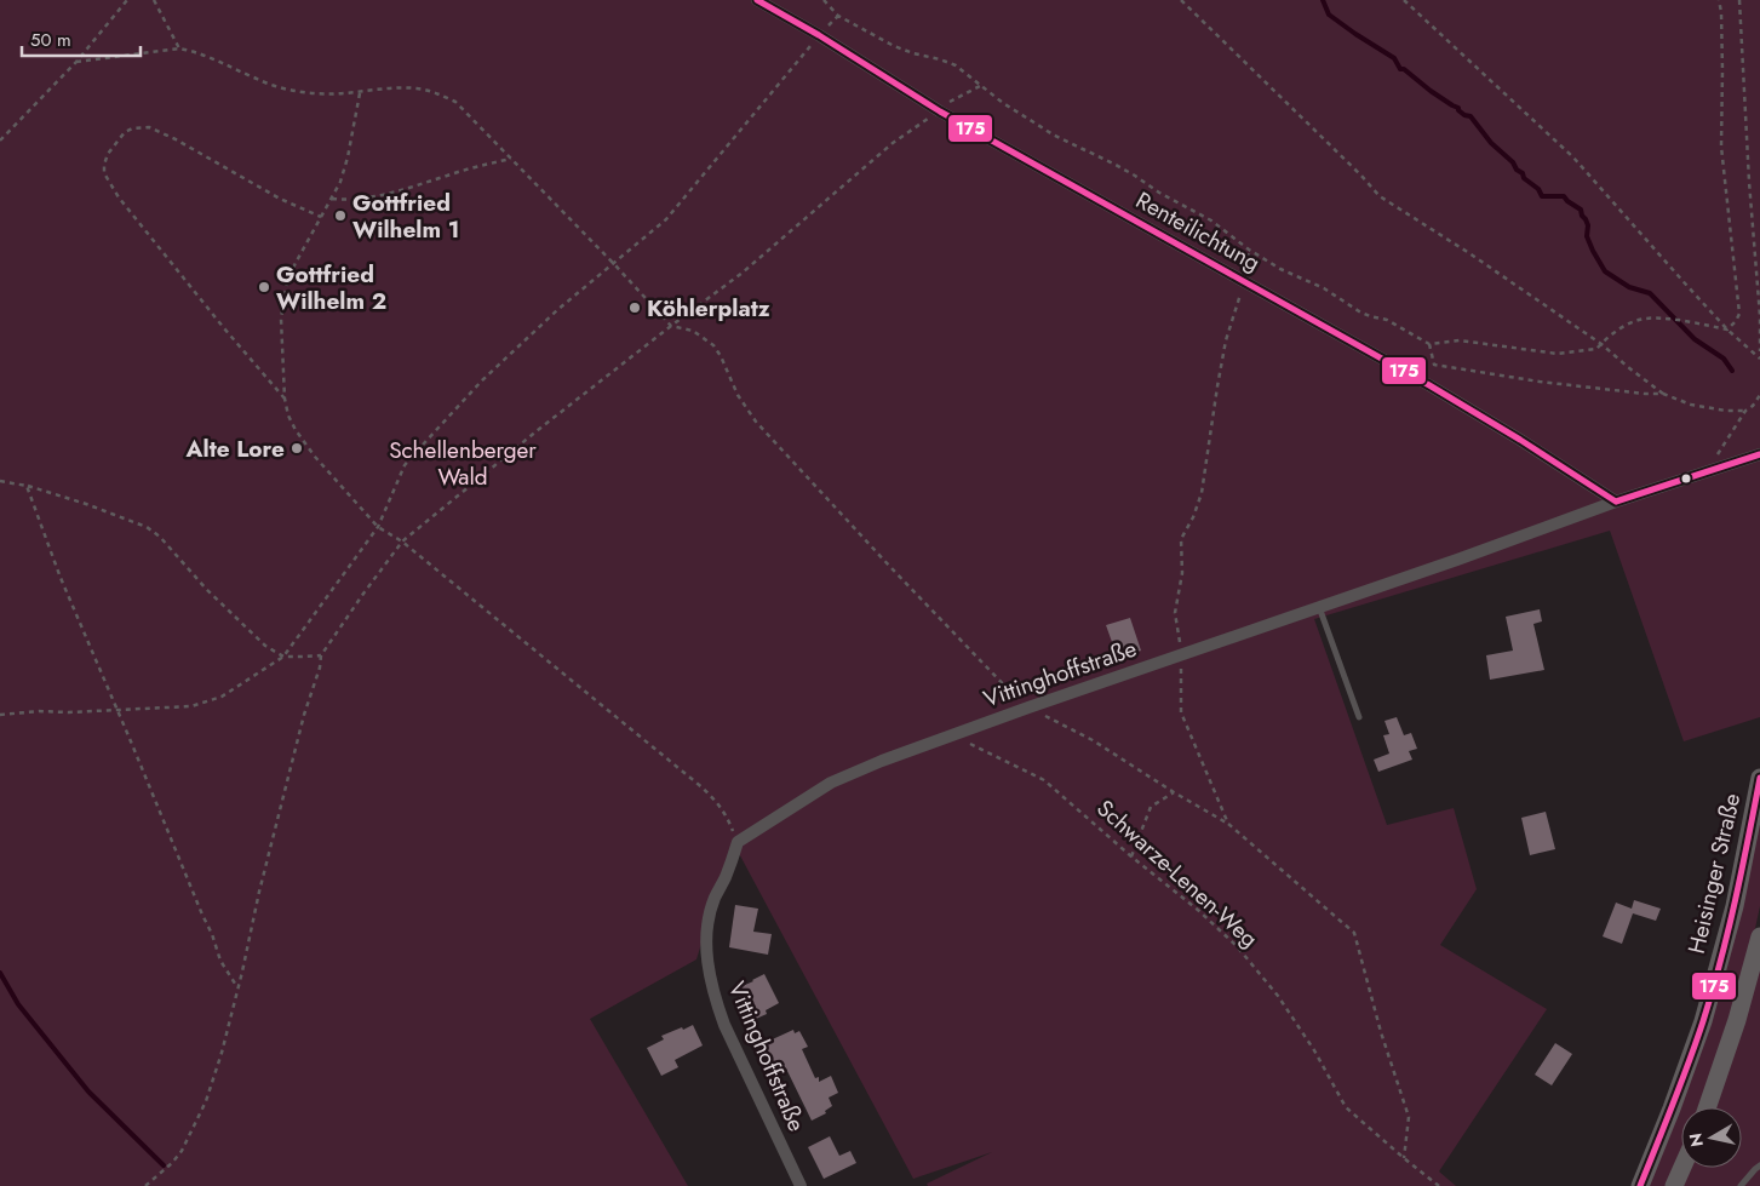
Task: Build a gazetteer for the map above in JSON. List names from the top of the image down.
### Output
{
  "streets": {
    "main road": ["Heisinger Straße"],
    "street": ["Renteilichtung", "Vittinghoffstraße"],
    "path": ["Schwarze-Lenen-Weg"]
  },
  "crossings": [
    ["Renteilichtung", "Vittinghoffstraße"],
    ["Vittinghoffstraße", "Schwarze-Lenen-Weg"]
  ],
  "parks": ["Schellenberger Wald"],
  "places": [
    "Gottfried Wilhelm 1",
    "Gottfried Wilhelm 2",
    "Köhlerplatz",
    "Alte Lore"
  ],
  "lines": ["transit line 175"],
  "scale_bar": "50 m",
  "north": "left"
}
